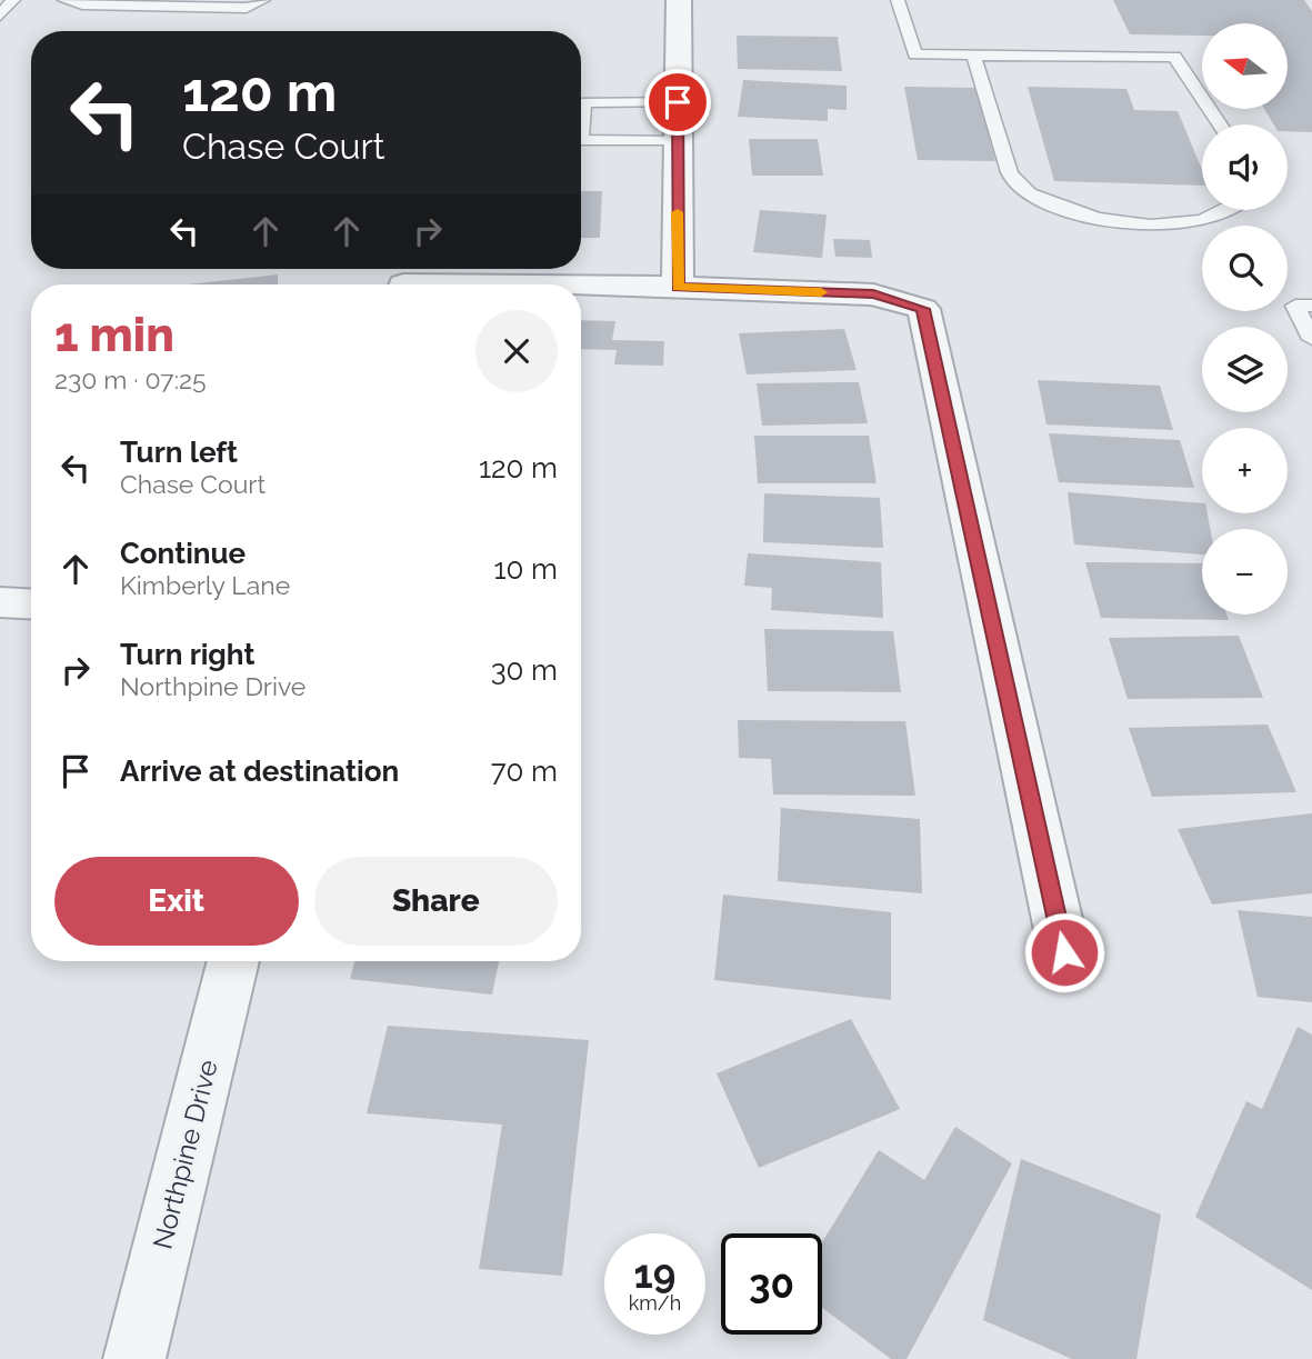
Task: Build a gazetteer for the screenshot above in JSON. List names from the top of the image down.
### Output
{
  "streets": {
    "street": ["Northpine Drive"]
  },
  "north": "left",
  "page": {
    "map_buttons": ["+", "−"],
    "turn": ["120 m", "Chase Court"],
    "heading": ["1 min", "230 m · 07:25"],
    "list": [
      {
        "name": "Turn left",
        "note": "Chase Court",
        "value": "120 m"
      },
      {
        "name": "Continue",
        "note": "Kimberly Lane",
        "value": "10 m"
      },
      {
        "name": "Turn right",
        "note": "Northpine Drive",
        "value": "30 m"
      },
      {
        "name": "Arrive at destination",
        "value": "70 m"
      }
    ],
    "buttons": ["Exit", "Share"],
    "speed": "19 km/h",
    "limit": "30"
  }
}
